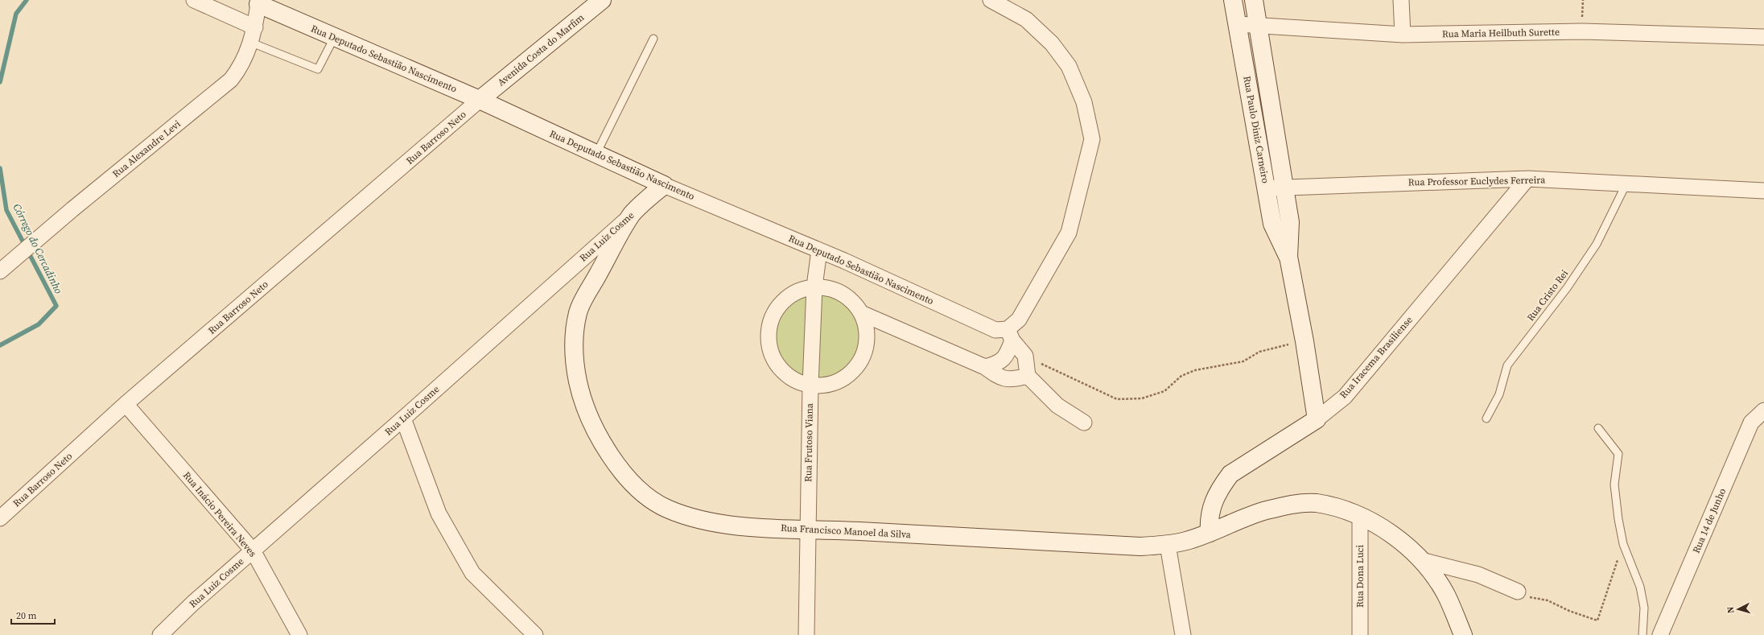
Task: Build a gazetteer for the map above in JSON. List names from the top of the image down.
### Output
{
  "streets": {
    "street": [
      "Rua Maria Heilbuth Surette",
      "Avenida Costa do Marfim",
      "Rua Deputado Sebastião Nascimento",
      "Rua Paulo Diniz Carneiro",
      "Rua Barroso Neto",
      "Rua Alexandre Levi",
      "Rua Professor Euclydes Ferreira",
      "Rua Luiz Cosme",
      "Rua Iracema Brasiliense",
      "Rua Frutoso Viana",
      "Rua Inácio Pereira Neves",
      "Rua 14 de Junho",
      "Rua Francisco Manoel da Silva",
      "Rua Dona Luci"
    ],
    "lane": ["Rua Cristo Rei"]
  },
  "crossings": [
    ["Rua Maria Heilbuth Surette", "Rua Paulo Diniz Carneiro"],
    ["Avenida Costa do Marfim", "Rua Deputado Sebastião Nascimento"],
    ["Avenida Costa do Marfim", "Rua Barroso Neto"],
    ["Rua Deputado Sebastião Nascimento", "Rua Barroso Neto"],
    ["Rua Deputado Sebastião Nascimento", "Rua Alexandre Levi"],
    ["Rua Deputado Sebastião Nascimento", "Rua Luiz Cosme"],
    ["Rua Deputado Sebastião Nascimento", "Rua Frutoso Viana"],
    ["Rua Paulo Diniz Carneiro", "Rua Professor Euclydes Ferreira"],
    ["Rua Paulo Diniz Carneiro", "Rua Iracema Brasiliense"],
    ["Rua Barroso Neto", "Rua Inácio Pereira Neves"],
    ["Rua Professor Euclydes Ferreira", "Rua Cristo Rei"],
    ["Rua Professor Euclydes Ferreira", "Rua Iracema Brasiliense"],
    ["Rua Luiz Cosme", "Rua Inácio Pereira Neves"],
    ["Rua Luiz Cosme", "Rua Francisco Manoel da Silva"],
    ["Rua Iracema Brasiliense", "Rua Francisco Manoel da Silva"],
    ["Rua Frutoso Viana", "Rua Francisco Manoel da Silva"],
    ["Rua Francisco Manoel da Silva", "Rua Dona Luci"]
  ],
  "water": ["Córrego do Cercadinho"],
  "scale_bar": "20 m",
  "north": "left"
}
